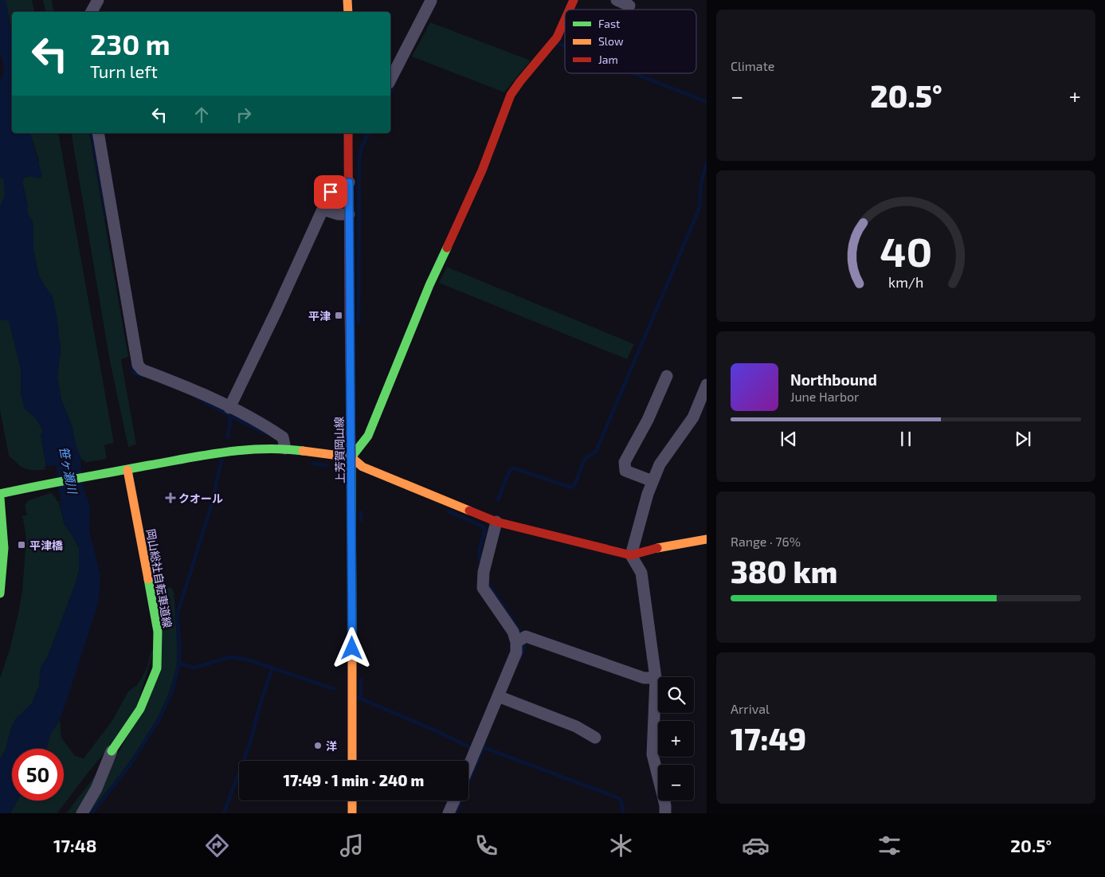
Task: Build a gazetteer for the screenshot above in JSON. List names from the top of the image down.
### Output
{
  "streets": {
    "main road": ["上芳賀岡山線", "岡山総社自転車道線"]
  },
  "water": ["笹ヶ瀬川"],
  "places": {
    "transit": ["平津", "平津橋"],
    "health": ["クオール"],
    "other": ["洋"]
  },
  "legend": ["Fast", "Slow", "Jam"],
  "page": {
    "tile": [
      "Climate",
      ["Range · 76%", "380 km"],
      ["Arrival", "17:49"]
    ],
    "turn": ["230 m", "Turn left"],
    "heat": ["−", "20.5°", "+"],
    "song": ["Northbound", "June Harbor"],
    "map_buttons": ["+", "−"],
    "limit": "50",
    "trip": "17:49 · 1 min · 240 m",
    "tabs": ["17:48", "20.5°"],
    "gauge": ["40", "km/h"]
  }
}
